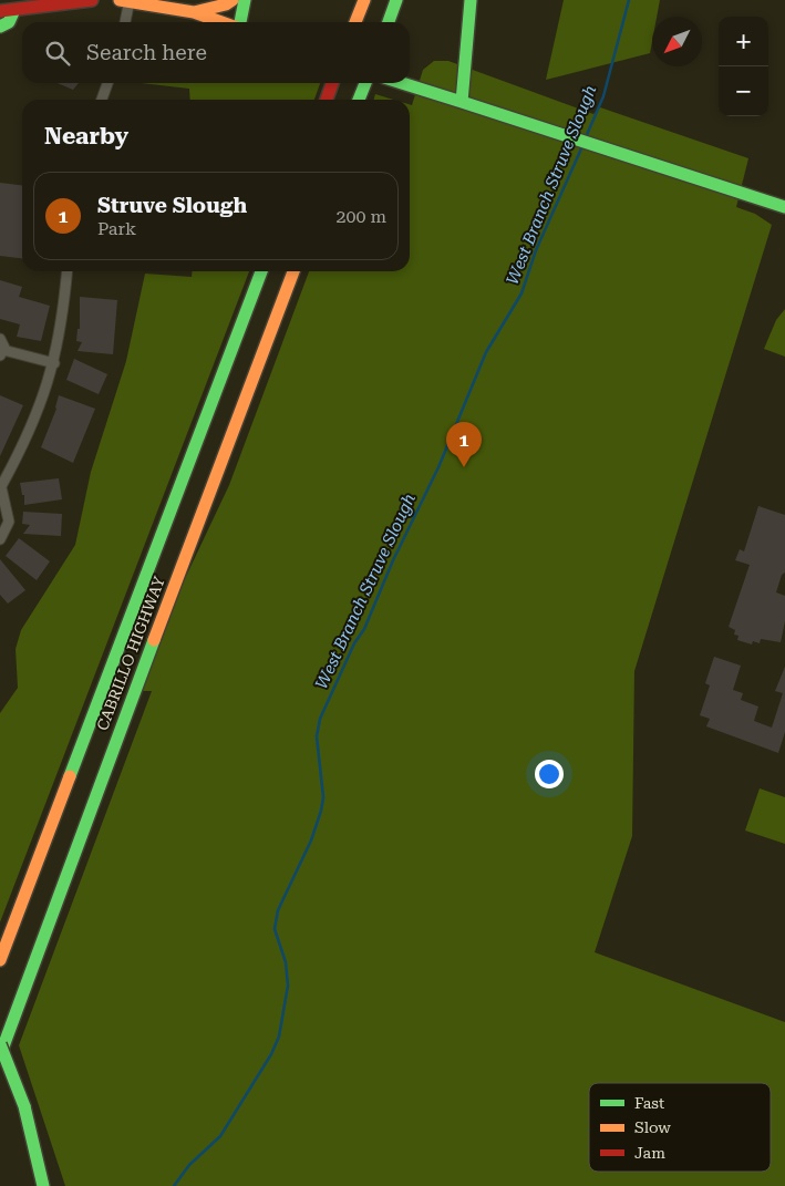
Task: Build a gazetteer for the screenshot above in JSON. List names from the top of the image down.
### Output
{
  "streets": {
    "main road": ["CABRILLO HIGHWAY"]
  },
  "water": ["West Branch Struve Slough"],
  "legend": ["Fast", "Slow", "Jam"],
  "north": "bottom left",
  "page": {
    "map_buttons": ["+", "−"],
    "search": "Search here",
    "heading": "Nearby",
    "list": [
      {
        "mark": "1",
        "name": "Struve Slough",
        "note": "Park",
        "value": "200 m"
      }
    ],
    "pins": "1"
  }
}
